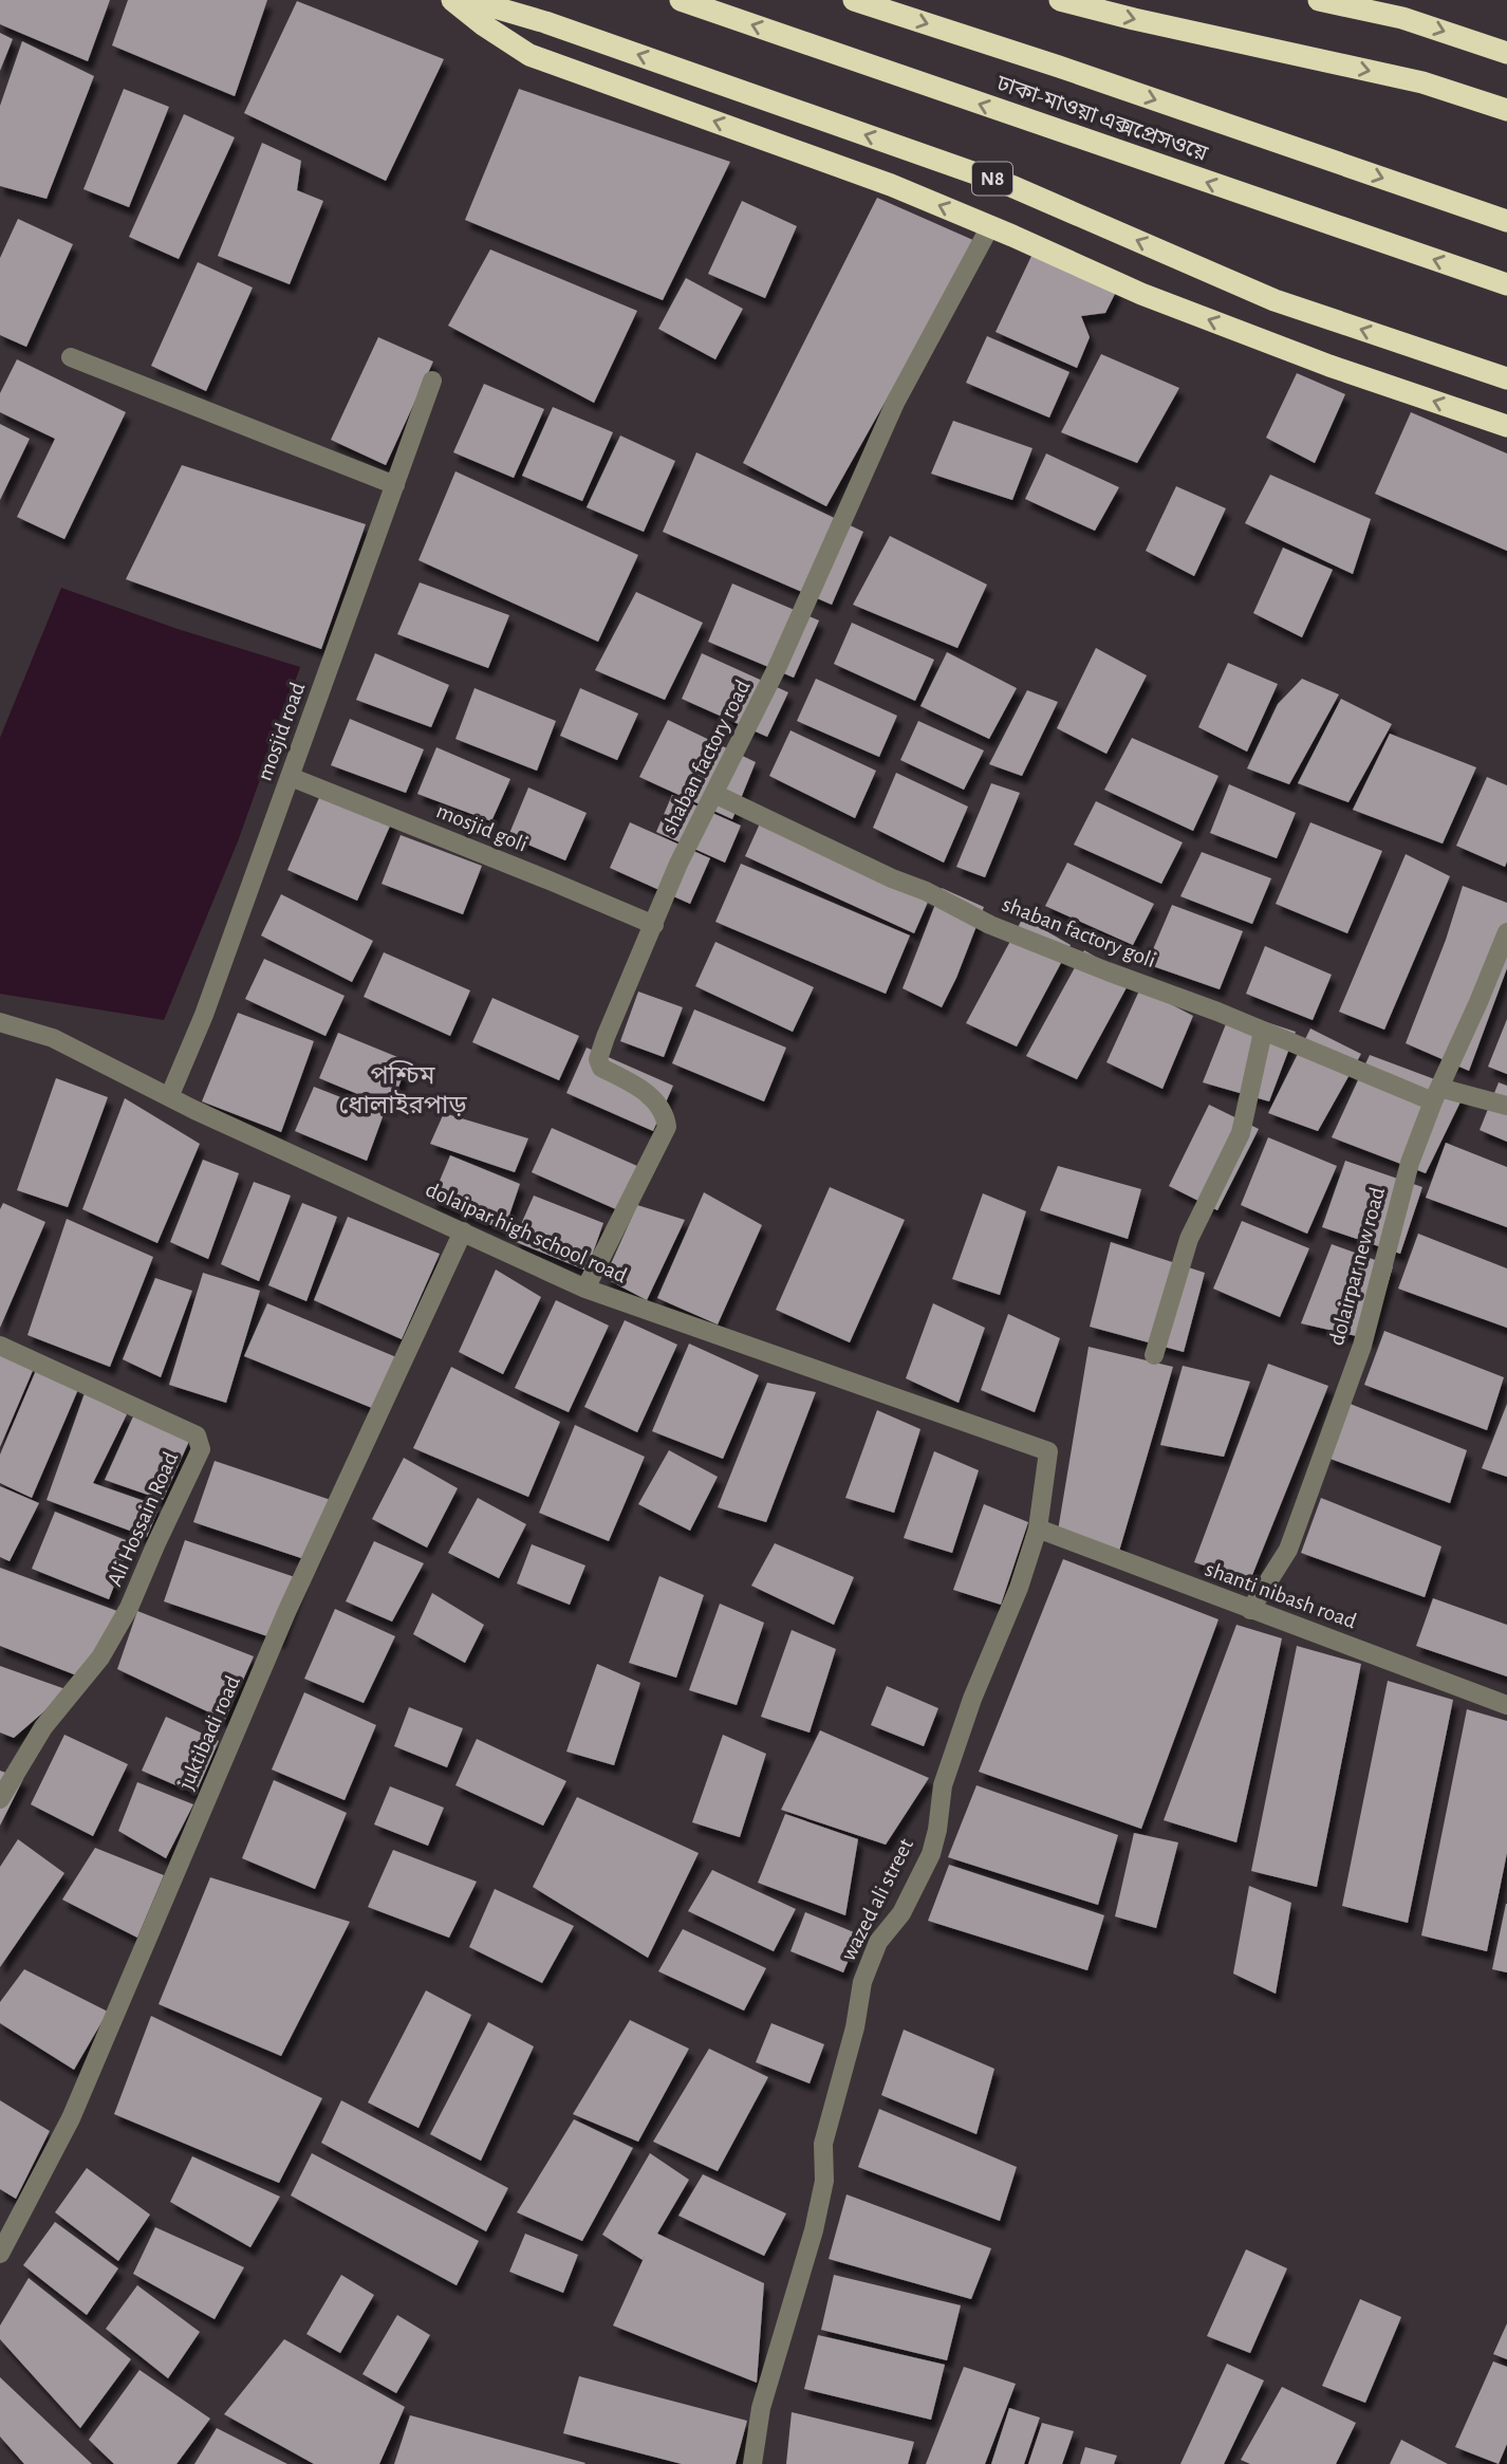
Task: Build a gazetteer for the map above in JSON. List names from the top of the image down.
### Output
{
  "streets": {
    "highway": ["ঢাকা-মাওয়া এক্সপ্রেসওয়ে", "N8"],
    "street": [
      "mosjid road",
      "shaban factory road",
      "mosjid goli",
      "shaban factory goli",
      "dolaipar high school road",
      "dolairpar new road",
      "Ali Hossain Road",
      "shanti nibash road",
      "juktibadi road",
      "wazed ali street"
    ]
  },
  "crossings": [
    ["mosjid road", "mosjid goli"],
    ["mosjid road", "dolaipar high school road"],
    ["shaban factory road", "mosjid goli"],
    ["shaban factory road", "shaban factory goli"],
    ["shaban factory road", "dolaipar high school road"],
    ["shaban factory goli", "dolairpar new road"],
    ["dolaipar high school road", "juktibadi road"],
    ["dolaipar high school road", "wazed ali street"],
    ["dolairpar new road", "shanti nibash road"],
    ["shanti nibash road", "wazed ali street"]
  ],
  "districts": ["পশ্চিম ধোলাইরপাড়"]
}
